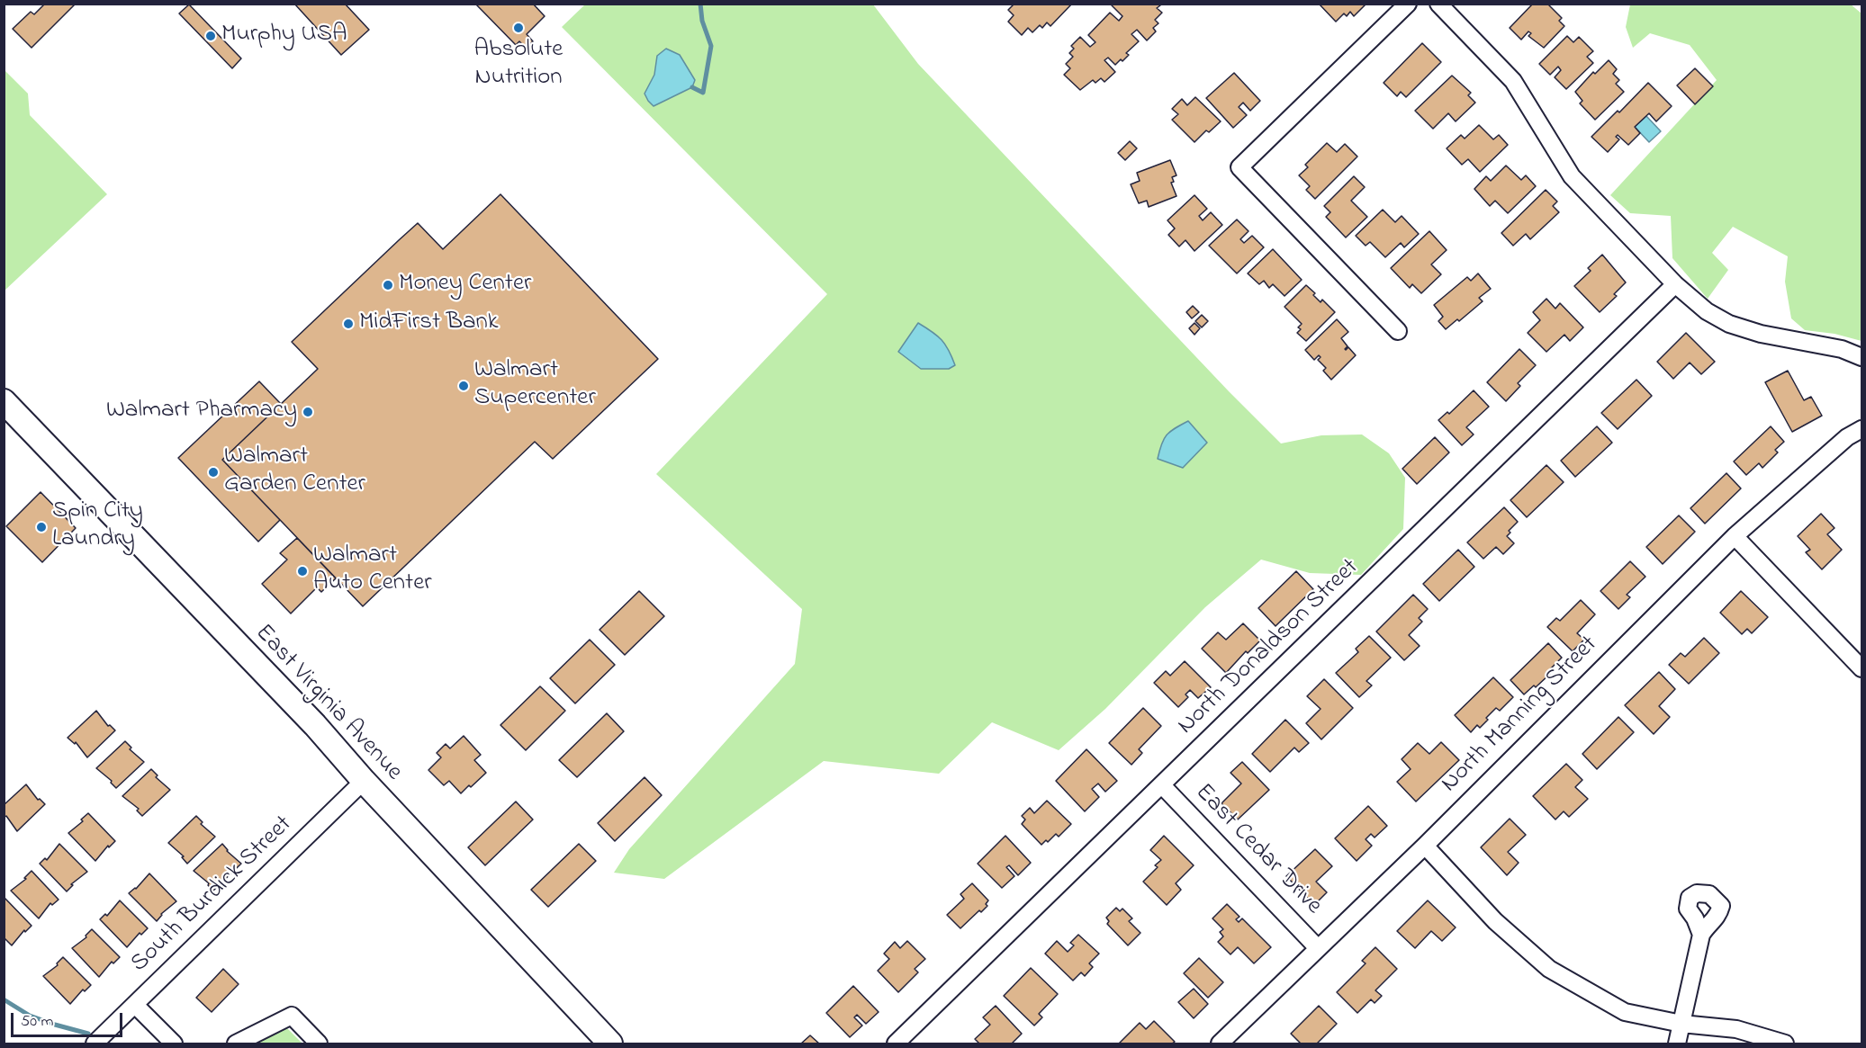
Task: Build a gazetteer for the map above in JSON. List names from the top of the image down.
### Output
{
  "streets": {
    "street": [
      "North Donaldson Street",
      "East Virginia Avenue",
      "North Manning Street",
      "East Cedar Drive",
      "South Burdick Street"
    ]
  },
  "crossings": [
    ["North Donaldson Street", "East Cedar Drive"],
    ["East Virginia Avenue", "South Burdick Street"],
    ["North Manning Street", "East Cedar Drive"]
  ],
  "places": [
    "Absolute Nutrition",
    "Murphy USA",
    "Money Center",
    "MidFirst Bank",
    "Walmart Supercenter",
    "Walmart Pharmacy",
    "Walmart Garden Center",
    "Spin City Laundry",
    "Walmart Auto Center"
  ],
  "scale_bar": "50 m"
}
